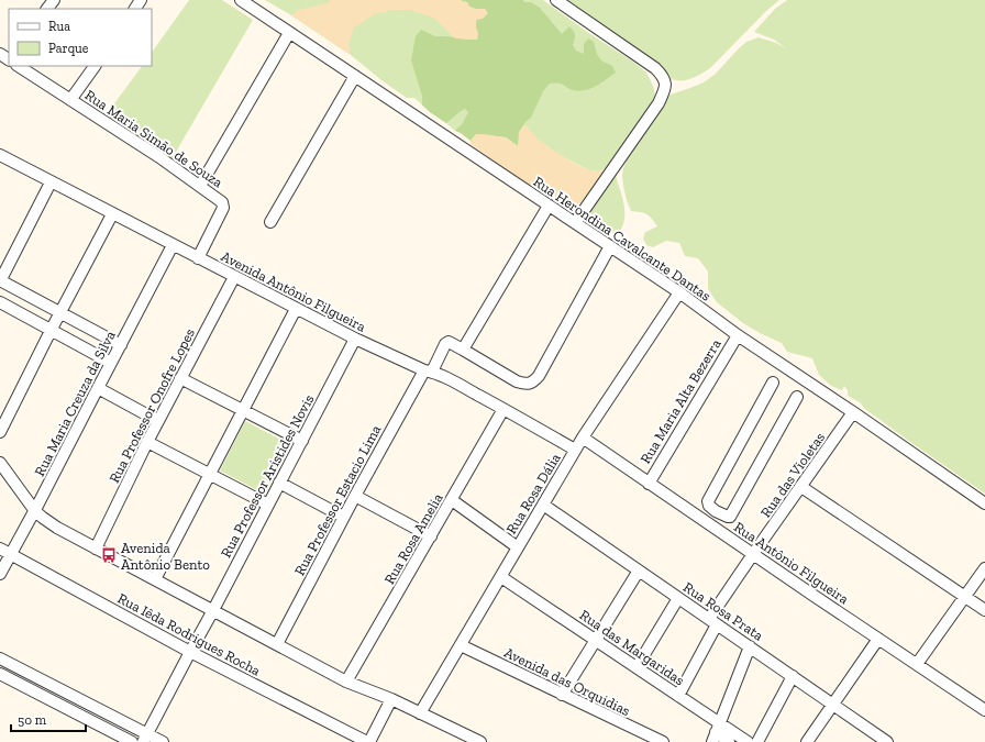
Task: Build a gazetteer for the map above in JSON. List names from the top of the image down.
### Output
{
  "streets": {
    "street": [
      "Rua Maria Simão de Souza",
      "Rua Herondina Cavalcante Dantas",
      "Avenida Antônio Filgueira",
      "Rua Maria Alta Bezerra",
      "Rua Maria Creuza da Silva",
      "Rua Professor Onofre Lopes",
      "Rua das Violetas",
      "Rua Professor Aristides Novis",
      "Rua Rosa Dália",
      "Rua Professor Estacio Lima",
      "Rua Rosa Amelia",
      "Rua Antônio Filgueira",
      "Rua Rosa Prata",
      "Rua Iêda Rodrigues Rocha",
      "Rua das Margaridas",
      "Avenida das Orquidias"
    ]
  },
  "crossings": [
    ["Rua Maria Simão de Souza", "Avenida Antônio Filgueira"],
    ["Rua Herondina Cavalcante Dantas", "Rua Maria Alta Bezerra"],
    ["Rua Herondina Cavalcante Dantas", "Rua das Violetas"],
    ["Rua Herondina Cavalcante Dantas", "Rua Rosa Dália"],
    ["Avenida Antônio Filgueira", "Rua Maria Creuza da Silva"],
    ["Avenida Antônio Filgueira", "Rua Professor Onofre Lopes"],
    ["Avenida Antônio Filgueira", "Rua Professor Aristides Novis"],
    ["Avenida Antônio Filgueira", "Rua Rosa Dália"],
    ["Avenida Antônio Filgueira", "Rua Professor Estacio Lima"],
    ["Avenida Antônio Filgueira", "Rua Rosa Amelia"],
    ["Rua Maria Alta Bezerra", "Rua Antônio Filgueira"],
    ["Rua Maria Creuza da Silva", "Rua Iêda Rodrigues Rocha"],
    ["Rua das Violetas", "Rua Antônio Filgueira"],
    ["Rua das Violetas", "Rua Rosa Prata"],
    ["Rua das Violetas", "Rua das Margaridas"],
    ["Rua Professor Aristides Novis", "Rua Iêda Rodrigues Rocha"],
    ["Rua Rosa Dália", "Rua Antônio Filgueira"],
    ["Rua Rosa Dália", "Rua Rosa Prata"],
    ["Rua Rosa Dália", "Rua das Margaridas"],
    ["Rua Rosa Dália", "Avenida das Orquidias"]
  ],
  "places": {
    "bus stop": ["Avenida Antônio Bento"]
  },
  "legend": ["Rua", "Parque"],
  "scale_bar": "50 m"
}
